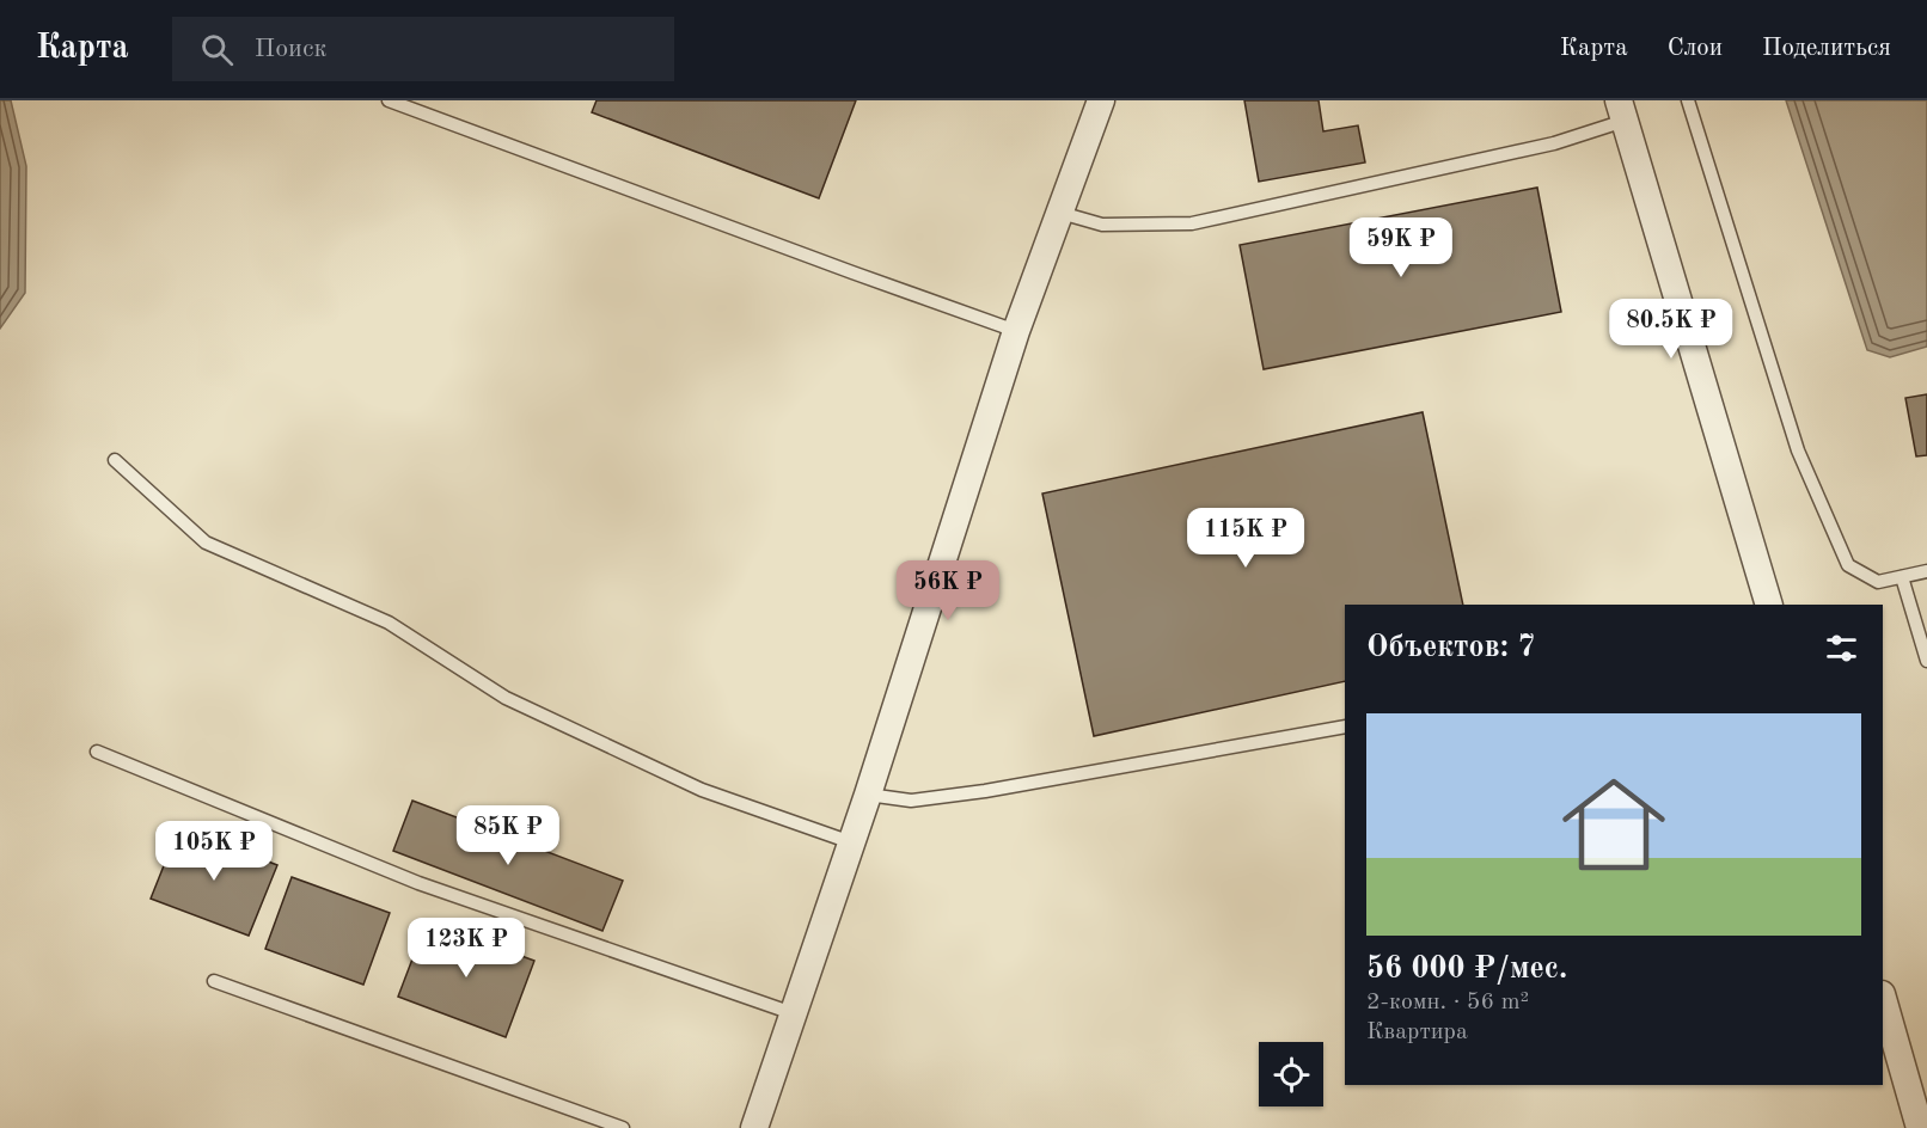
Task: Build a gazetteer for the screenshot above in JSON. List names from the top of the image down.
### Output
{
  "page": {
    "header": "Карта",
    "search": "Поиск",
    "nav": ["Карта", "Слои", "Поделиться"],
    "price": [
      "59K ₽",
      "80.5K ₽",
      "115K ₽",
      "56K ₽",
      "85K ₽",
      "105K ₽",
      "123K ₽"
    ],
    "heading": "Объектов: 7",
    "list": [
      {
        "name": "56 000 ₽/мес.",
        "note": "2-комн. · 56 m² · Квартира"
      }
    ]
  }
}
